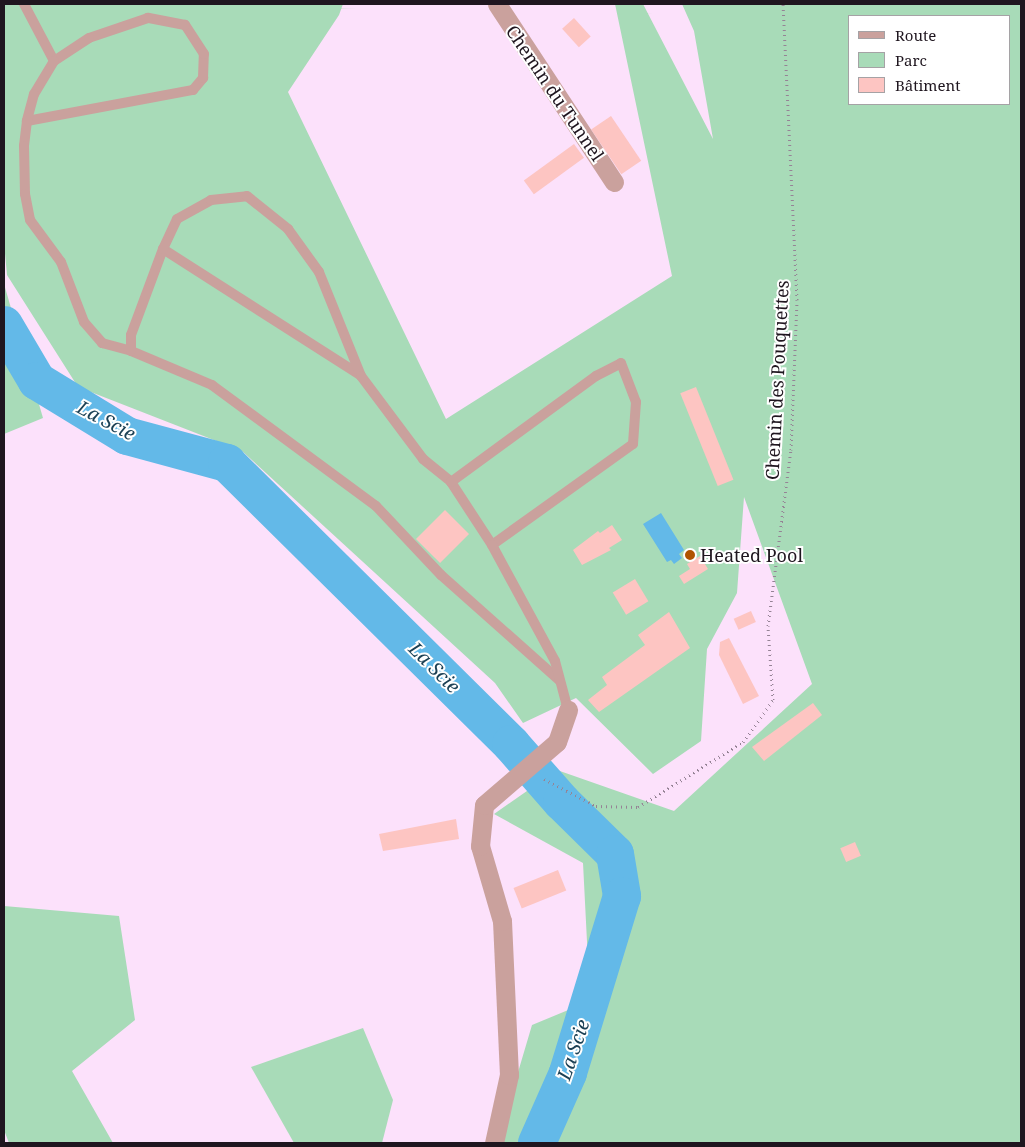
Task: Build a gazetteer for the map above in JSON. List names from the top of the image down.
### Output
{
  "streets": {
    "street": ["Chemin du Tunnel"],
    "path": ["Chemin des Pouquettes"]
  },
  "water": ["La Scie"],
  "places": ["Heated Pool"],
  "legend": ["Route", "Parc", "Bâtiment"]
}
